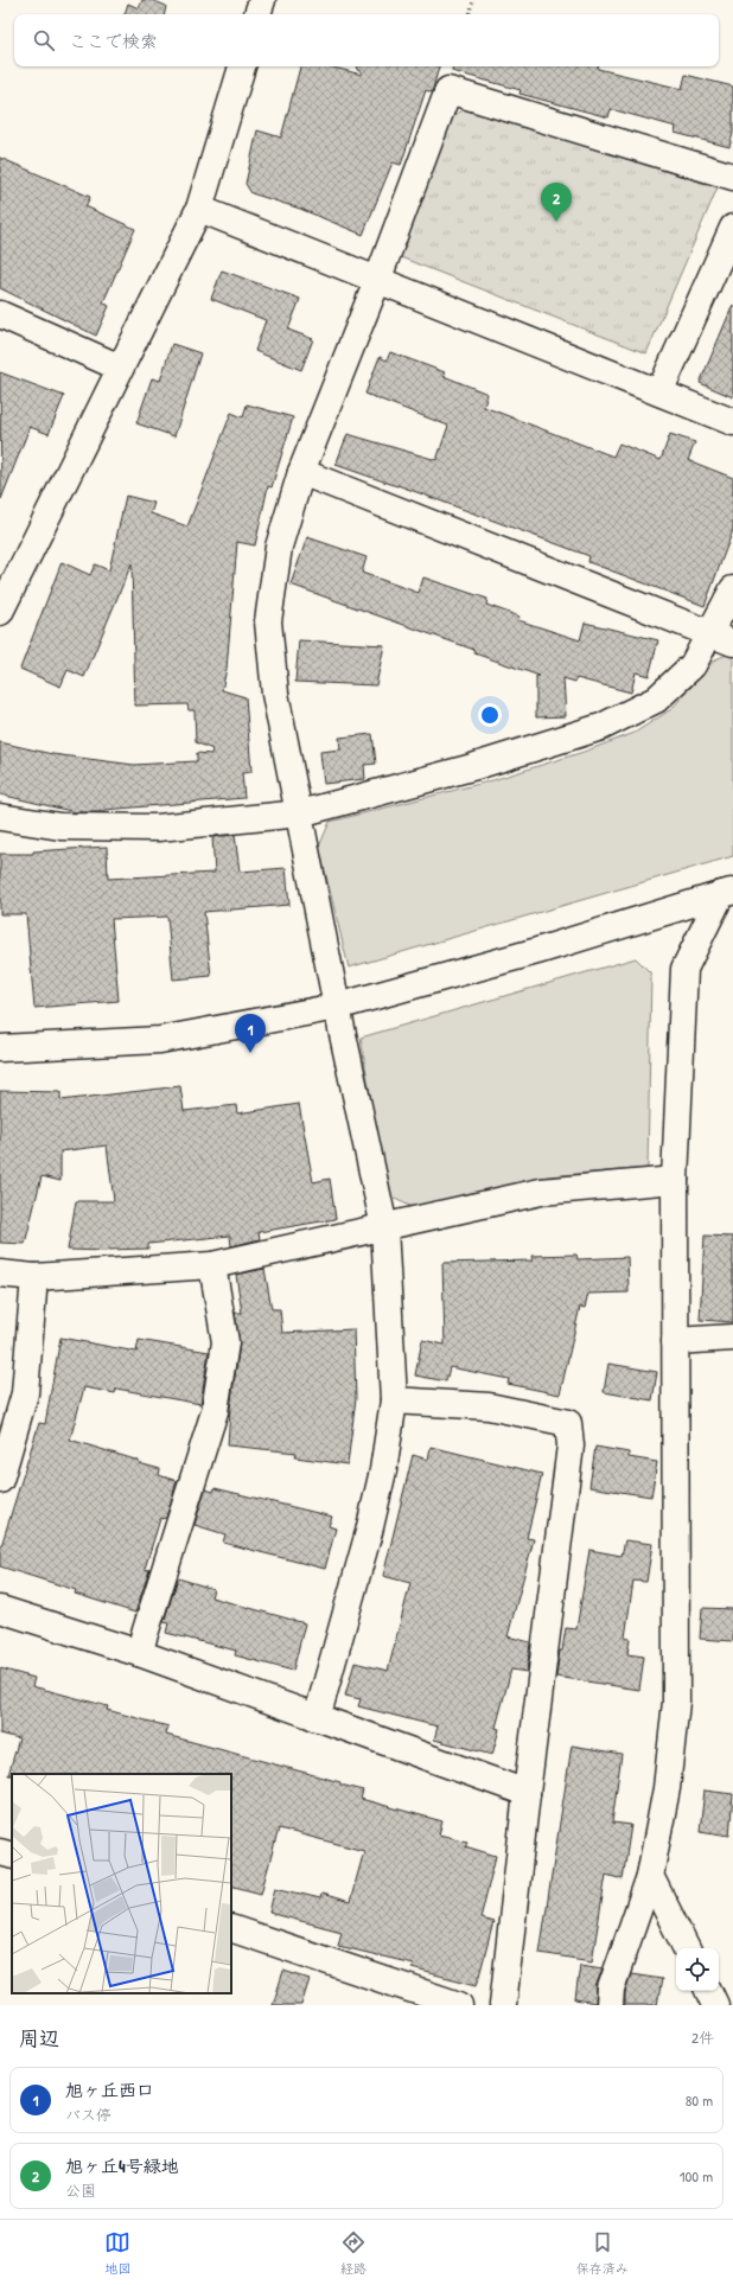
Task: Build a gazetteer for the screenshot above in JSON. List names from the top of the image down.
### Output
{
  "page": {
    "search": "ここで検索",
    "pins": ["2", "1"],
    "heading": ["周辺", "2件"],
    "list": [
      {
        "mark": "1",
        "name": "旭ヶ丘西口",
        "note": "バス停",
        "value": "80 m"
      },
      {
        "mark": "2",
        "name": "旭ヶ丘4号緑地",
        "note": "公園",
        "value": "100 m"
      }
    ],
    "nav": ["地図", "経路", "保存済み"]
  }
}
